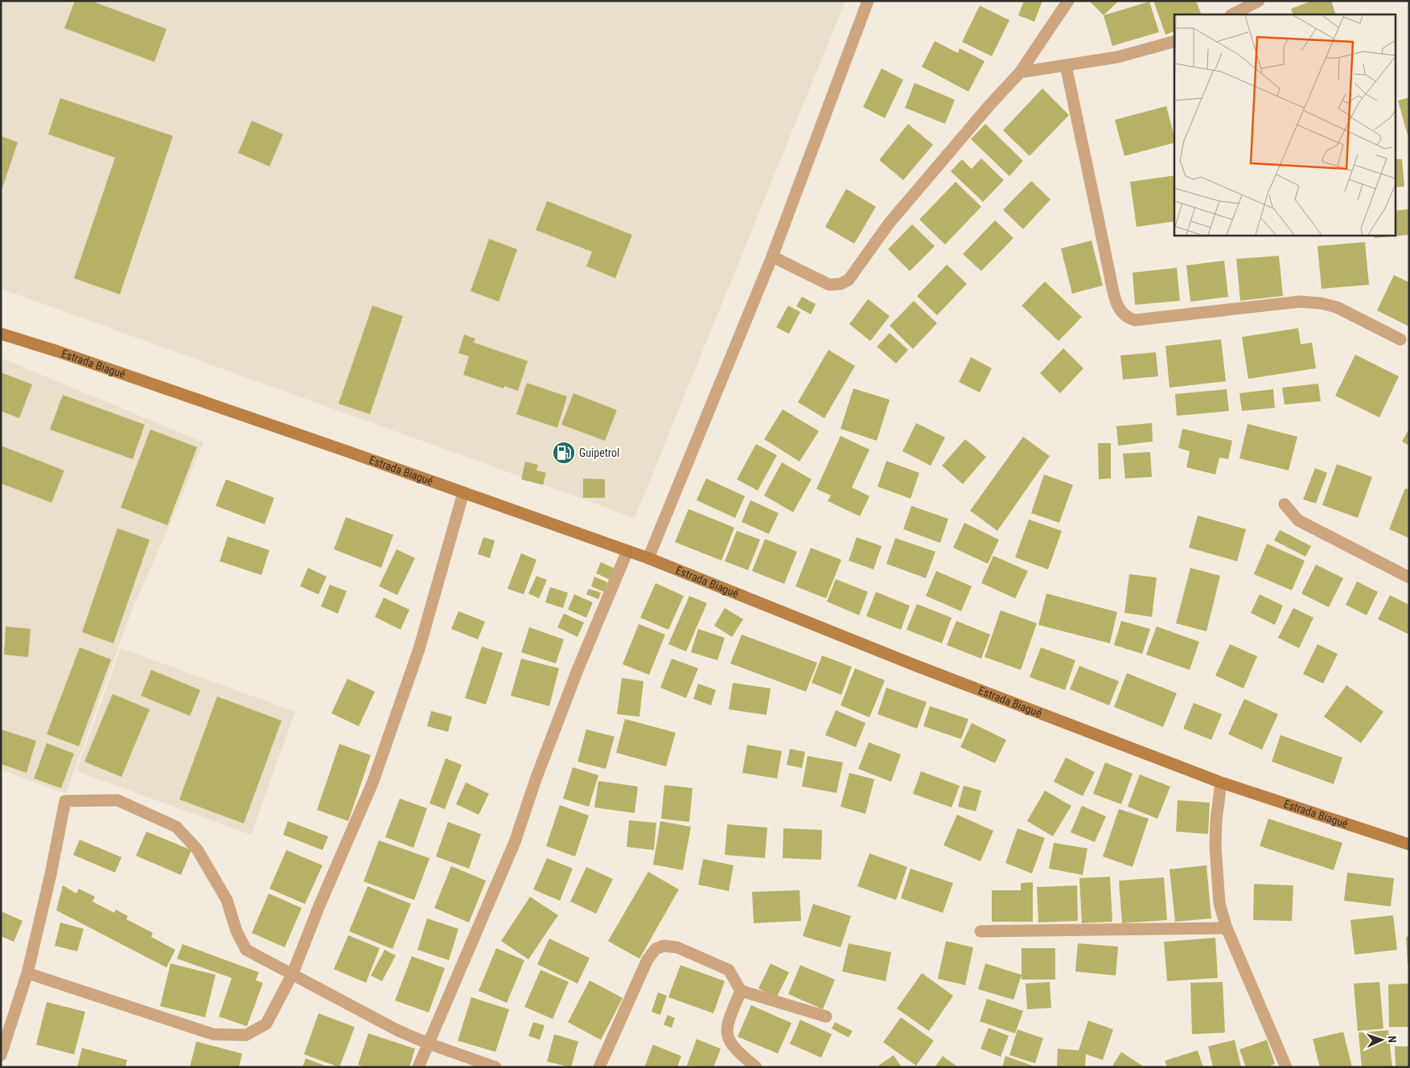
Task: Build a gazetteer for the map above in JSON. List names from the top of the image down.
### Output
{
  "streets": {
    "main road": ["Estrada Biagué"]
  },
  "places": {
    "fuel station": ["Guipetrol"]
  },
  "north": "right"
}
